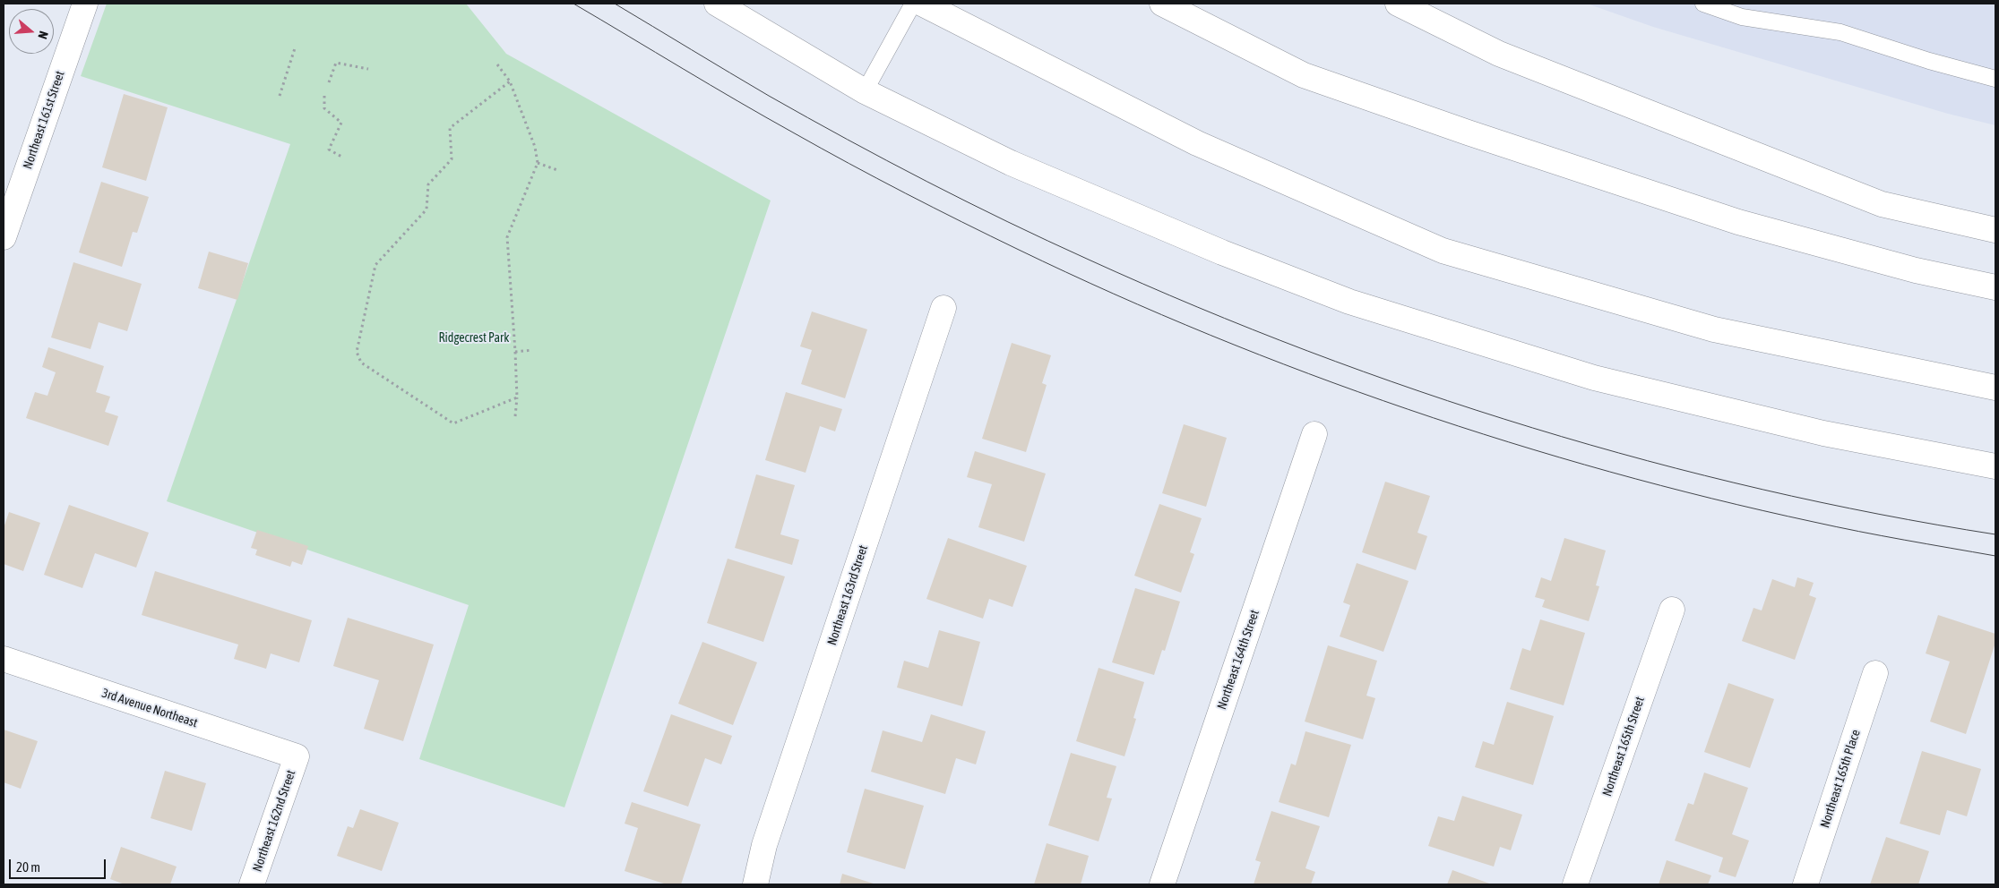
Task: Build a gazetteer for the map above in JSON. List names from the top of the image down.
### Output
{
  "streets": {
    "main road": [
      "Northeast 161st Street",
      "Northeast 163rd Street",
      "Northeast 164th Street",
      "3rd Avenue Northeast",
      "Northeast 165th Street",
      "Northeast 165th Place",
      "Northeast 162nd Street"
    ]
  },
  "crossings": [
    ["3rd Avenue Northeast", "Northeast 162nd Street"]
  ],
  "parks": ["Ridgecrest Park"],
  "scale_bar": "20 m",
  "north": "right"
}
